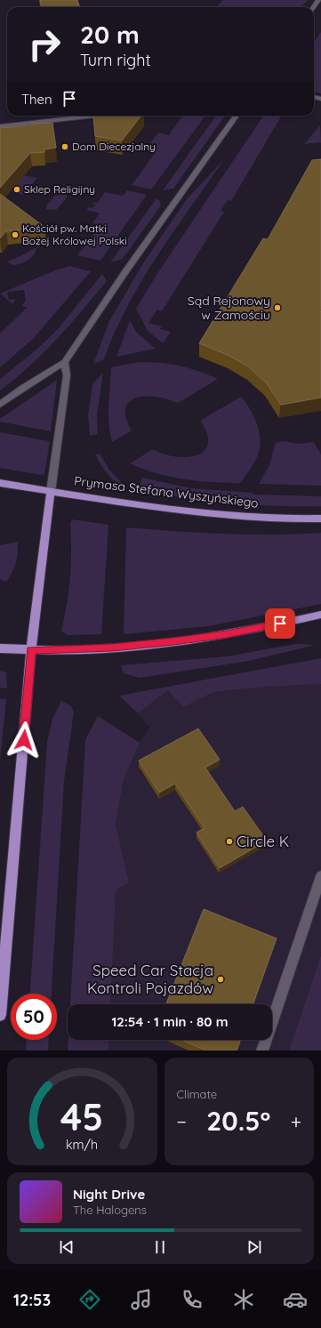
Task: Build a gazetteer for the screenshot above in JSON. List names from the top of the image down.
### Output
{
  "streets": {
    "main road": ["Prymasa Stefana Wyszyńskiego"]
  },
  "places": [
    "Dom Diecezjalny",
    "Sklep Religijny",
    "Kościół pw. Matki Bożej Królowej Polski",
    "Sąd Rejonowy w Zamościu",
    "Circle K",
    "Speed Car Stacja Kontroli Pojazdów"
  ],
  "page": {
    "turn": ["20 m", "Turn right"],
    "then": "Then",
    "limit": "50",
    "trip": "12:54 · 1 min · 80 m",
    "tile": "Climate",
    "heat": ["−", "20.5°", "+"],
    "song": ["Night Drive", "The Halogens"],
    "tabs": "12:53",
    "gauge": ["45", "km/h"]
  }
}
